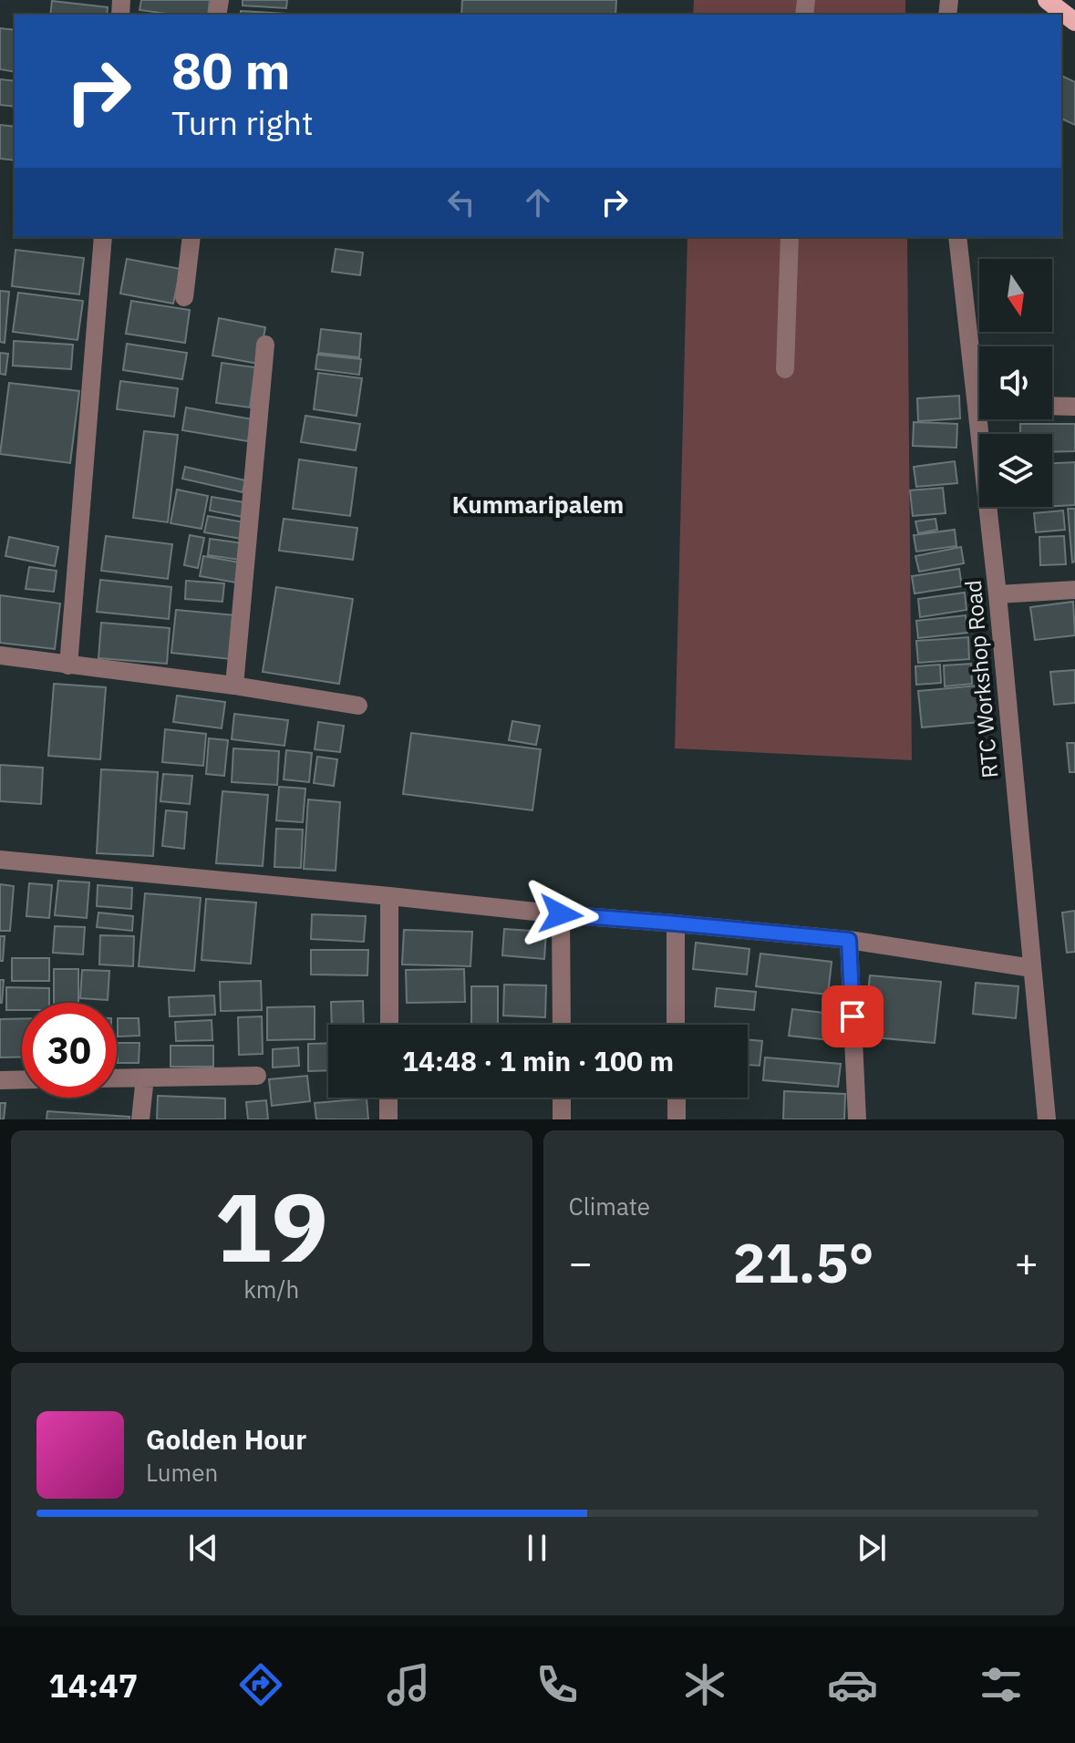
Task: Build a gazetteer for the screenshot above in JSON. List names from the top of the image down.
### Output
{
  "streets": {
    "street": ["RTC Workshop Road"]
  },
  "districts": ["Kummaripalem"],
  "north": "bottom",
  "page": {
    "turn": ["80 m", "Turn right"],
    "limit": "30",
    "trip": "14:48 · 1 min · 100 m",
    "tile": [
      ["19", "km/h"],
      "Climate"
    ],
    "heat": ["−", "21.5°", "+"],
    "song": ["Golden Hour", "Lumen"],
    "tabs": "14:47"
  }
}
